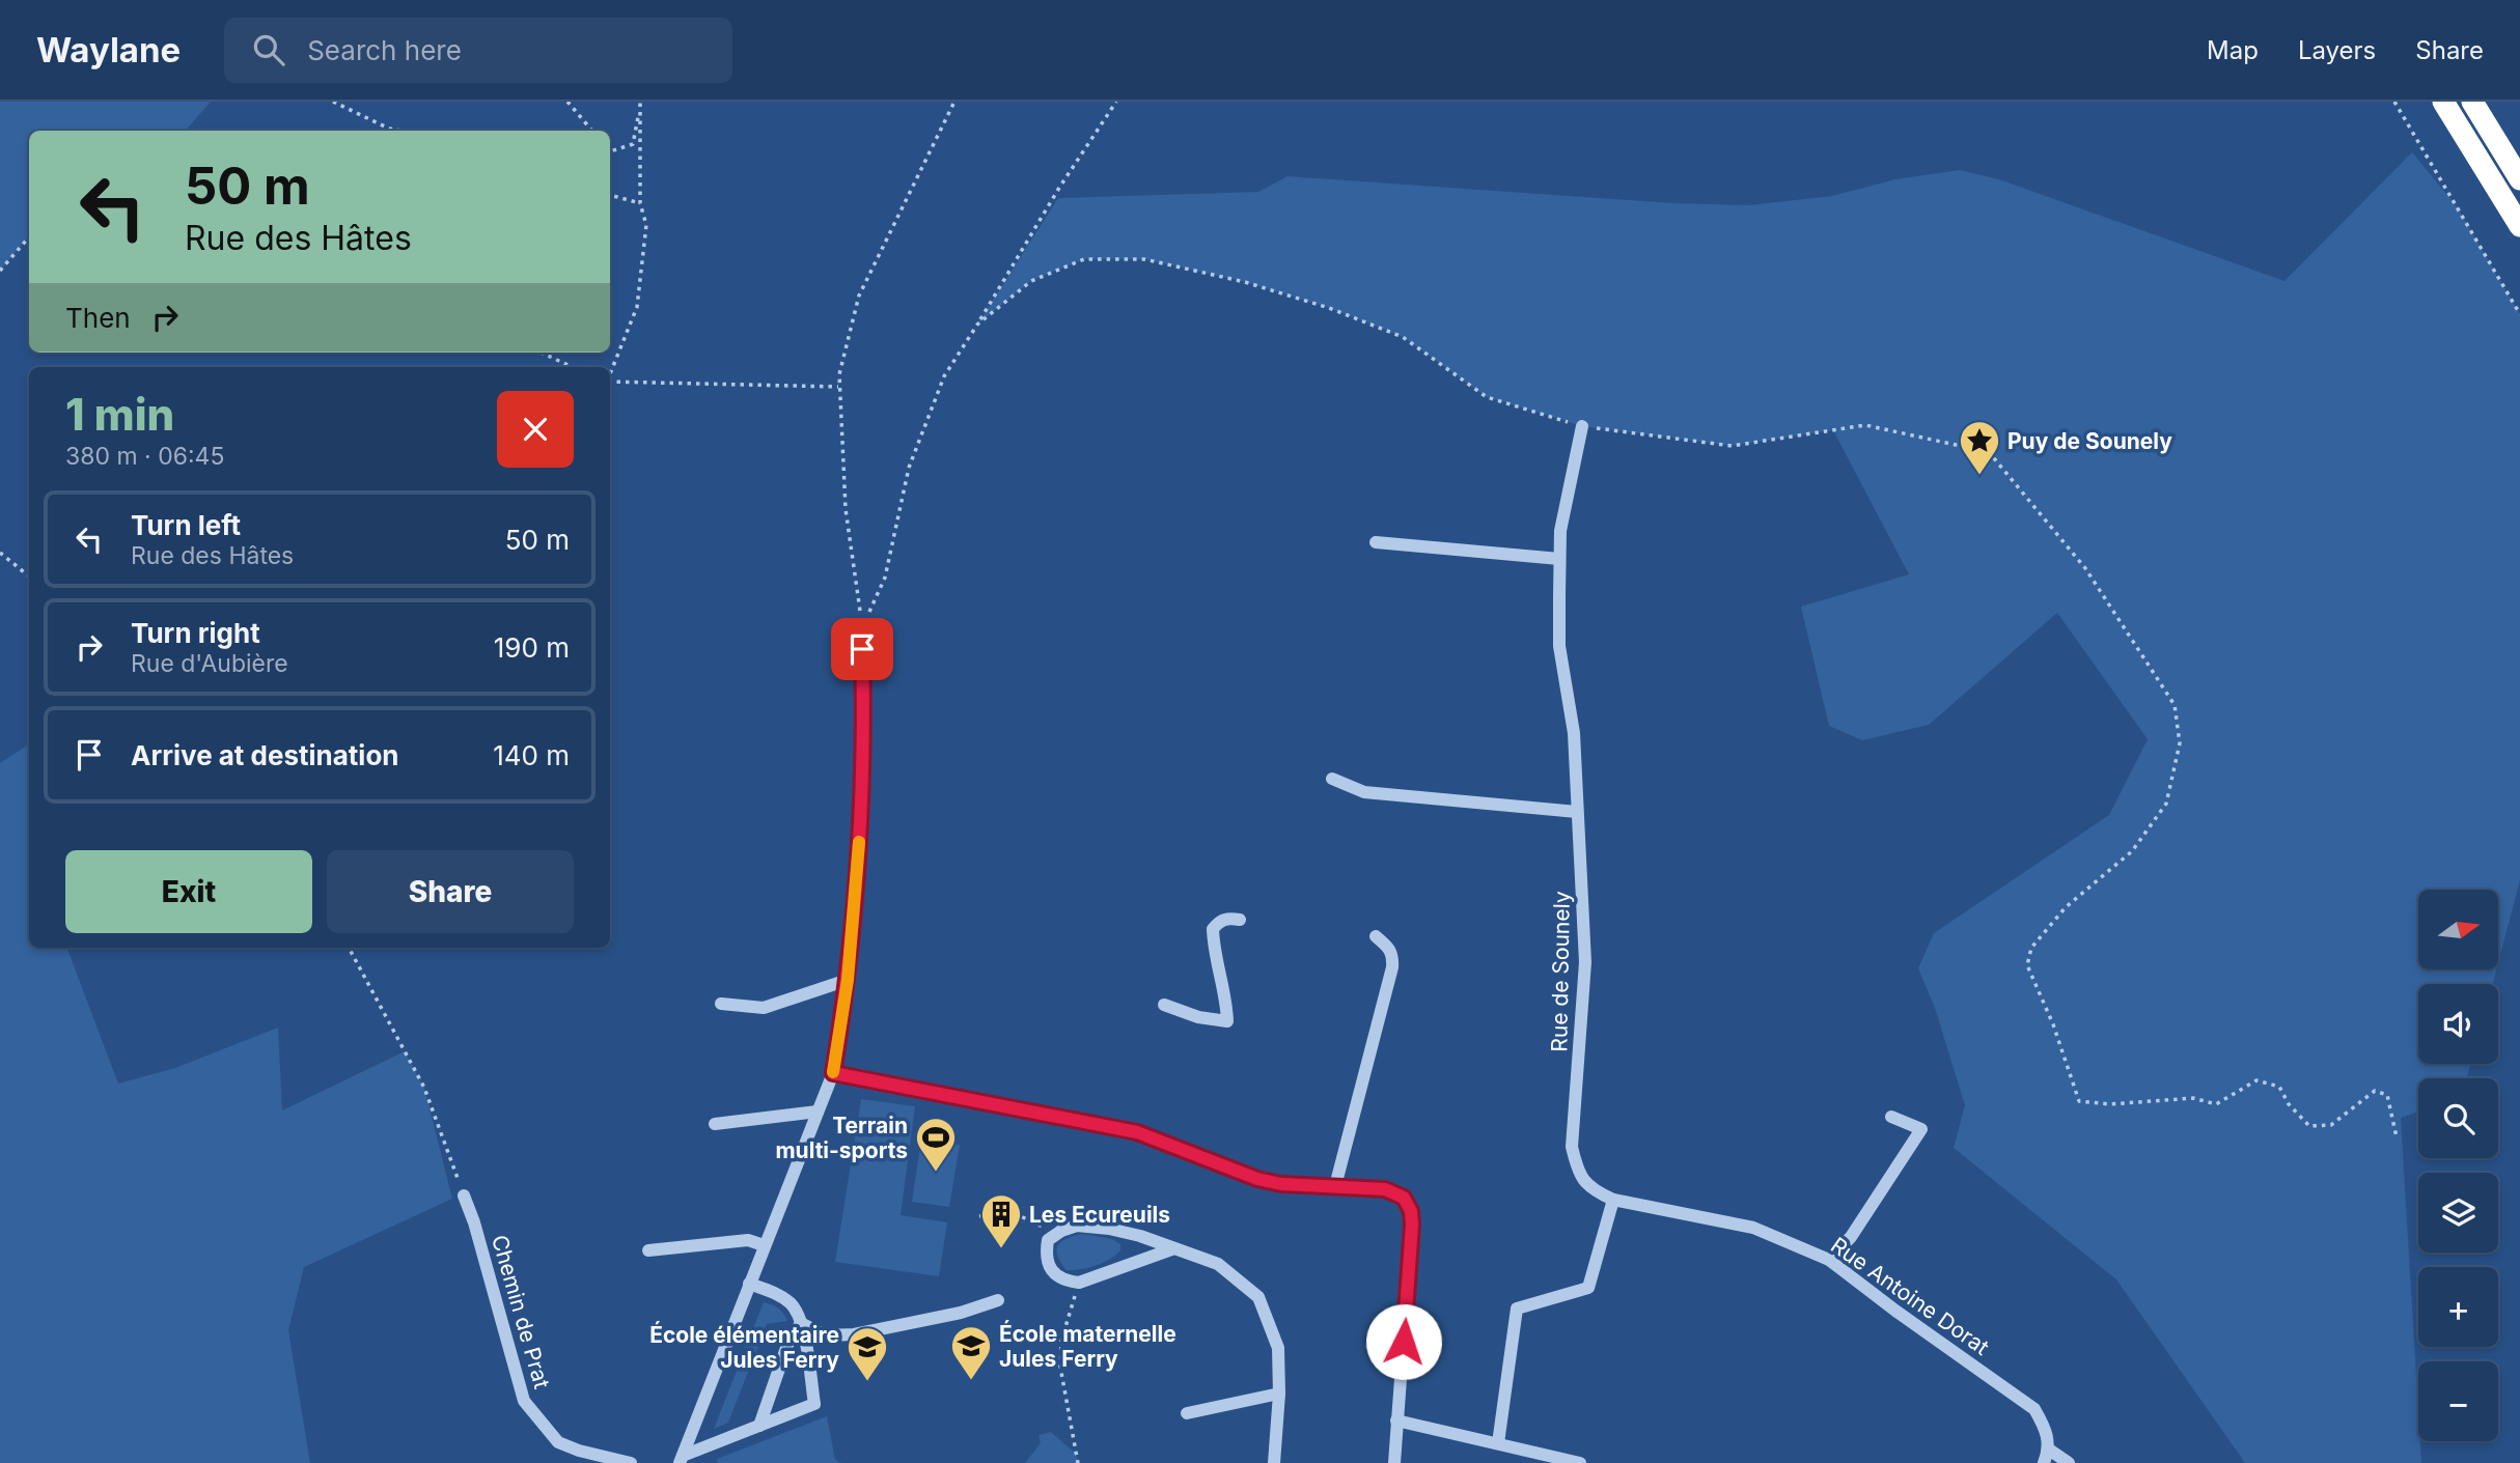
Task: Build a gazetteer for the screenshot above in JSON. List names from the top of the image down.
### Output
{
  "streets": {
    "street": ["Rue de Sounely", "Rue Antoine Dorat", "Chemin de Prat"]
  },
  "crossings": [
    ["Rue de Sounely", "Rue Antoine Dorat"]
  ],
  "places": {
    "place": ["Puy de Sounely"],
    "sports": ["Terrain multi-sports"],
    "building": ["Les Ecureuils"],
    "school or university": ["École maternelle Jules Ferry", "École élémentaire Jules Ferry"]
  },
  "north": "right",
  "page": {
    "header": "Waylane",
    "search": "Search here",
    "nav": ["Map", "Layers", "Share"],
    "turn": ["50 m", "Rue des Hâtes"],
    "then": "Then",
    "heading": ["1 min", "380 m · 06:45"],
    "list": [
      {
        "name": "Turn left",
        "note": "Rue des Hâtes",
        "value": "50 m"
      },
      {
        "name": "Turn right",
        "note": "Rue d'Aubière",
        "value": "190 m"
      },
      {
        "name": "Arrive at destination",
        "value": "140 m"
      }
    ],
    "buttons": ["Exit", "Share"],
    "map_buttons": ["+", "−"]
  }
}
